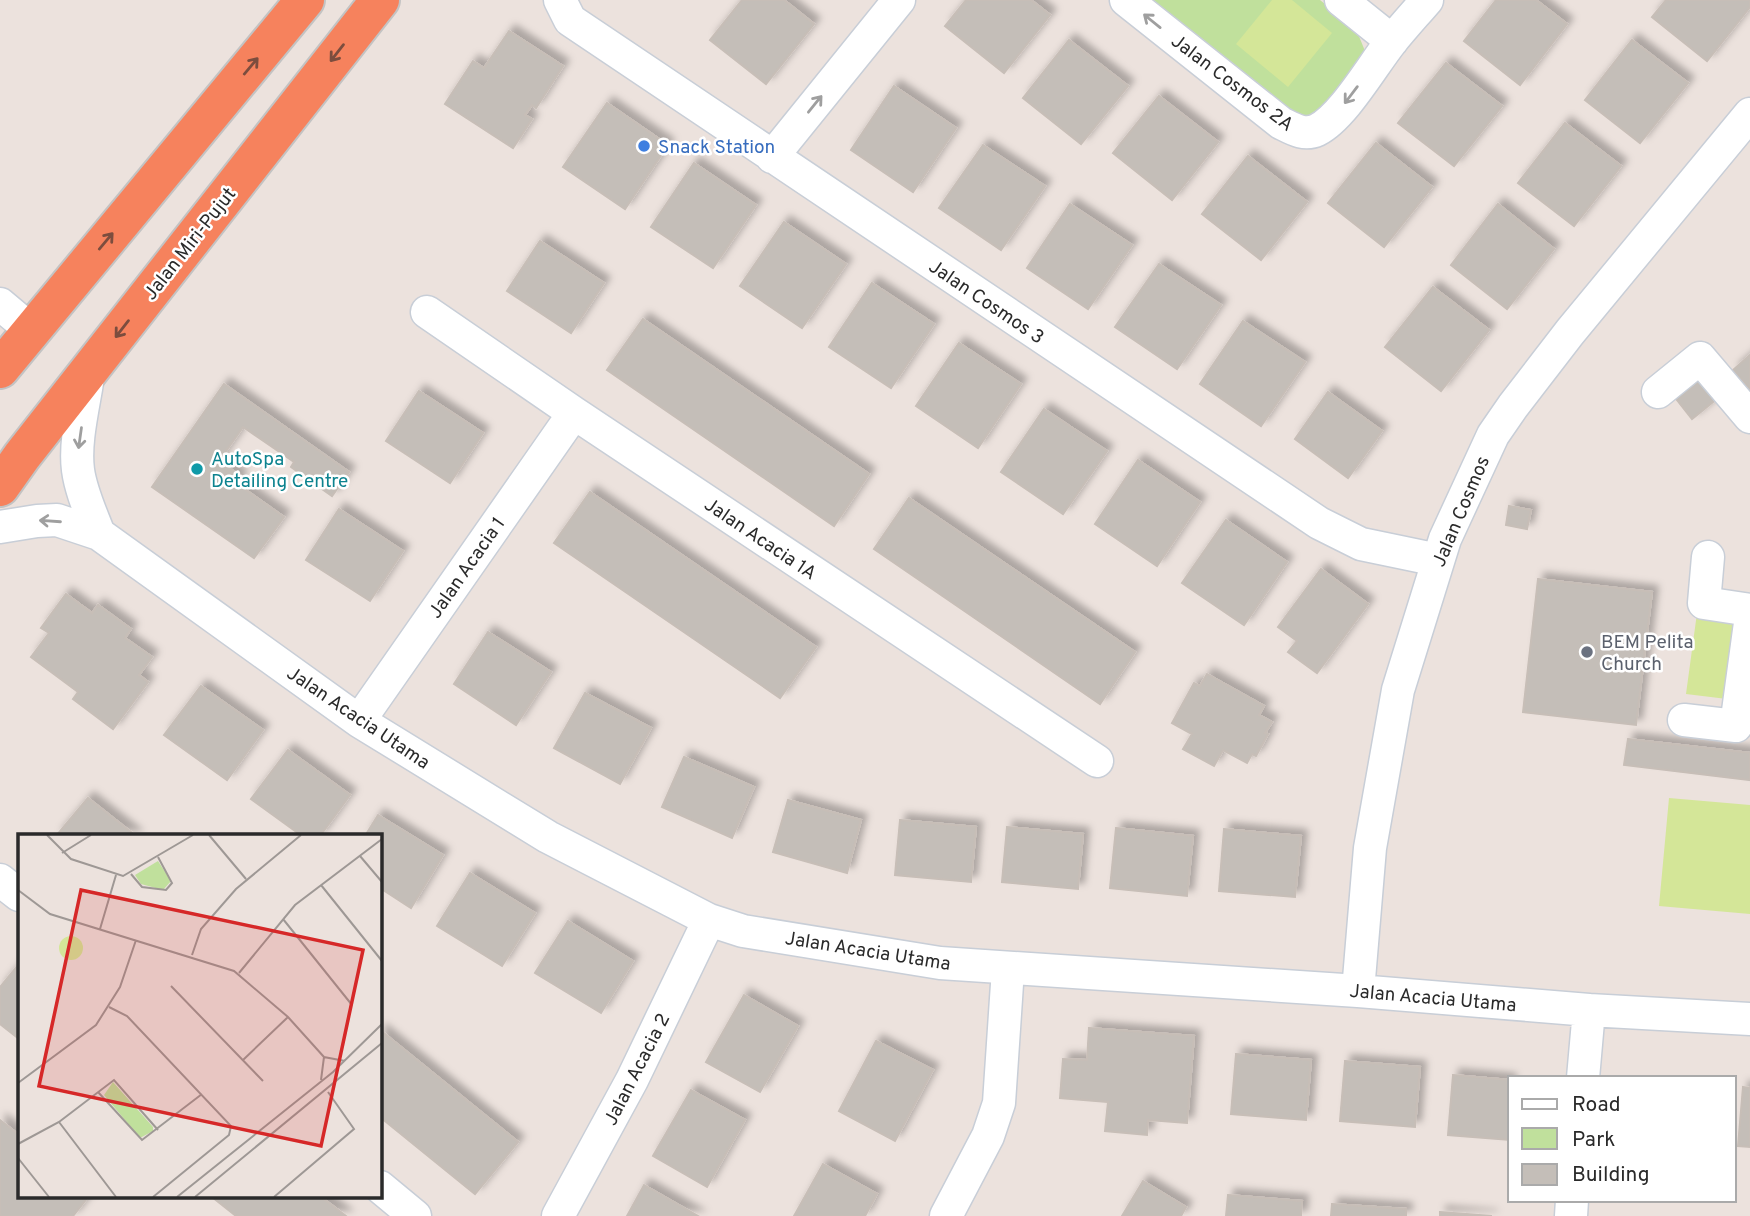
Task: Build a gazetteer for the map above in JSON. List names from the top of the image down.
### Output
{
  "streets": {
    "highway": ["Jalan Miri-Pujut"],
    "street": [
      "Jalan Cosmos 2A",
      "Jalan Cosmos 3",
      "Jalan Cosmos",
      "Jalan Acacia 1A",
      "Jalan Acacia 1",
      "Jalan Acacia Utama",
      "Jalan Acacia 2"
    ]
  },
  "crossings": [
    ["Jalan Cosmos 3", "Jalan Cosmos"],
    ["Jalan Cosmos", "Jalan Acacia Utama"],
    ["Jalan Acacia 1A", "Jalan Acacia 1"],
    ["Jalan Acacia 1", "Jalan Acacia Utama"],
    ["Jalan Acacia Utama", "Jalan Acacia 2"]
  ],
  "places": ["Snack Station", "AutoSpa Detailing Centre", "BEM Pelita Church"],
  "legend": ["Road", "Park", "Building"]
}
